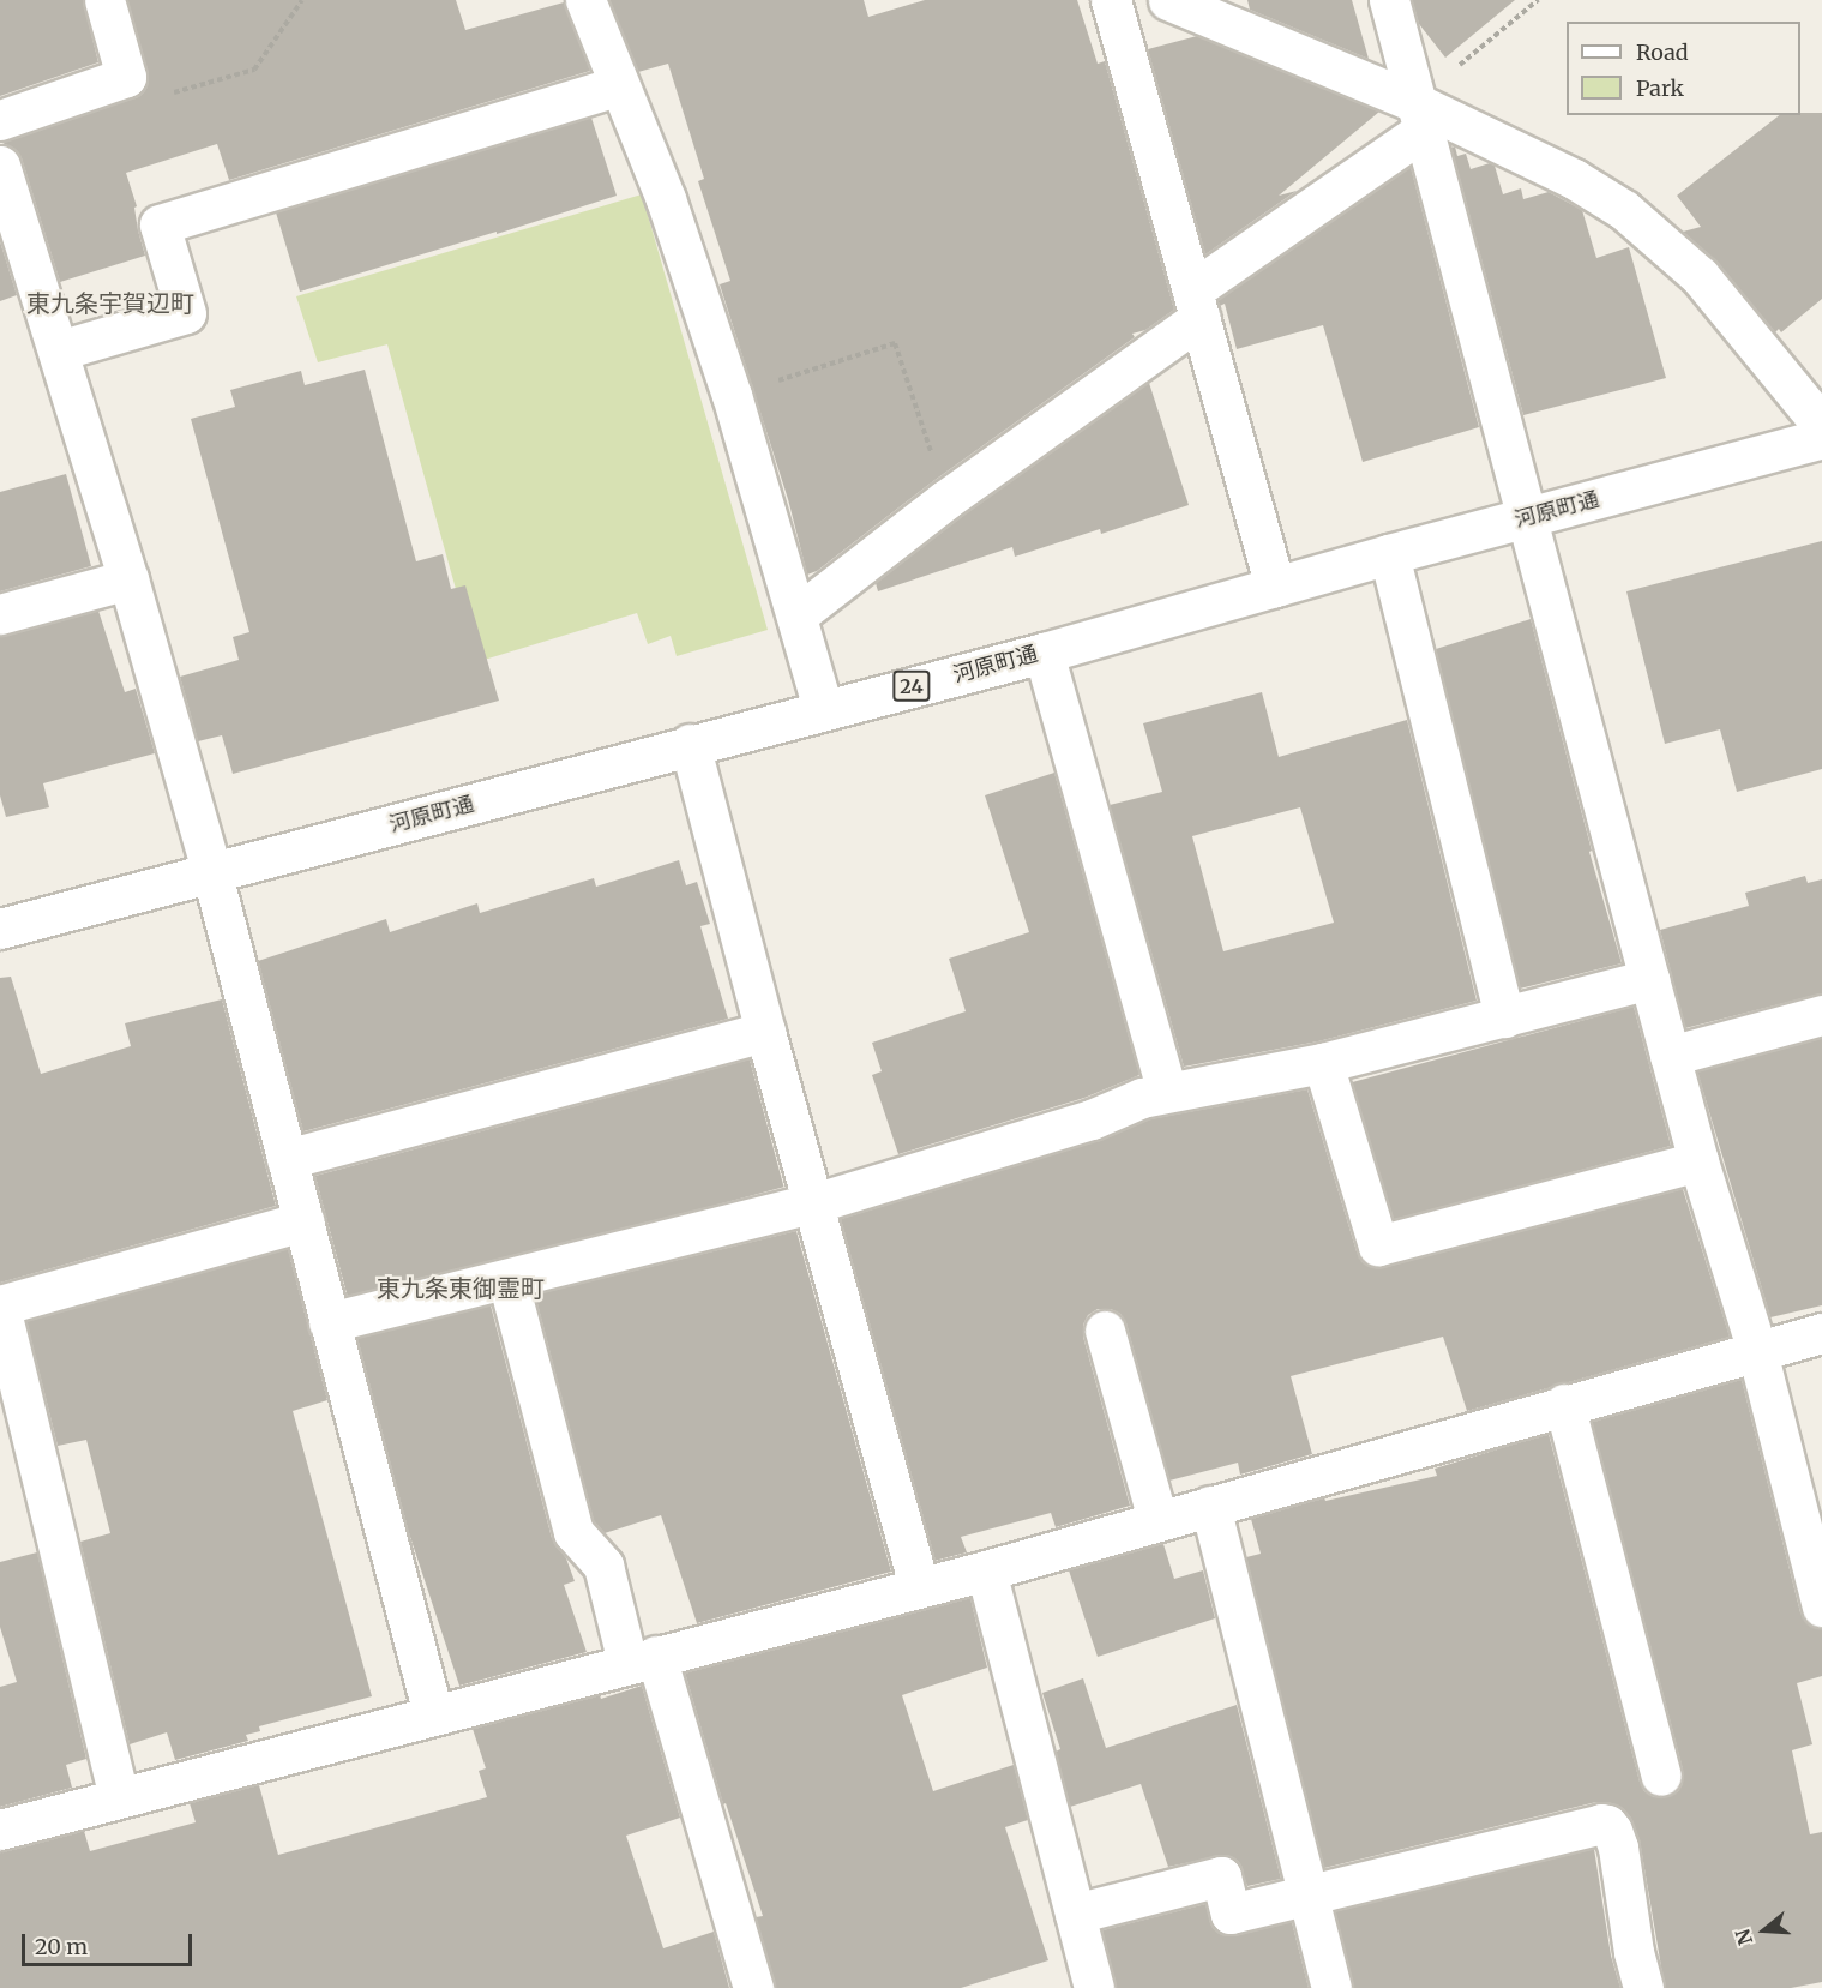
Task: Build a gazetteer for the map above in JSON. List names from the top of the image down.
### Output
{
  "streets": {
    "main road": ["河原町通", "24"]
  },
  "districts": ["東九条宇賀辺町", "東九条東御霊町"],
  "legend": ["Road", "Park"],
  "scale_bar": "20 m",
  "north": "left"
}
